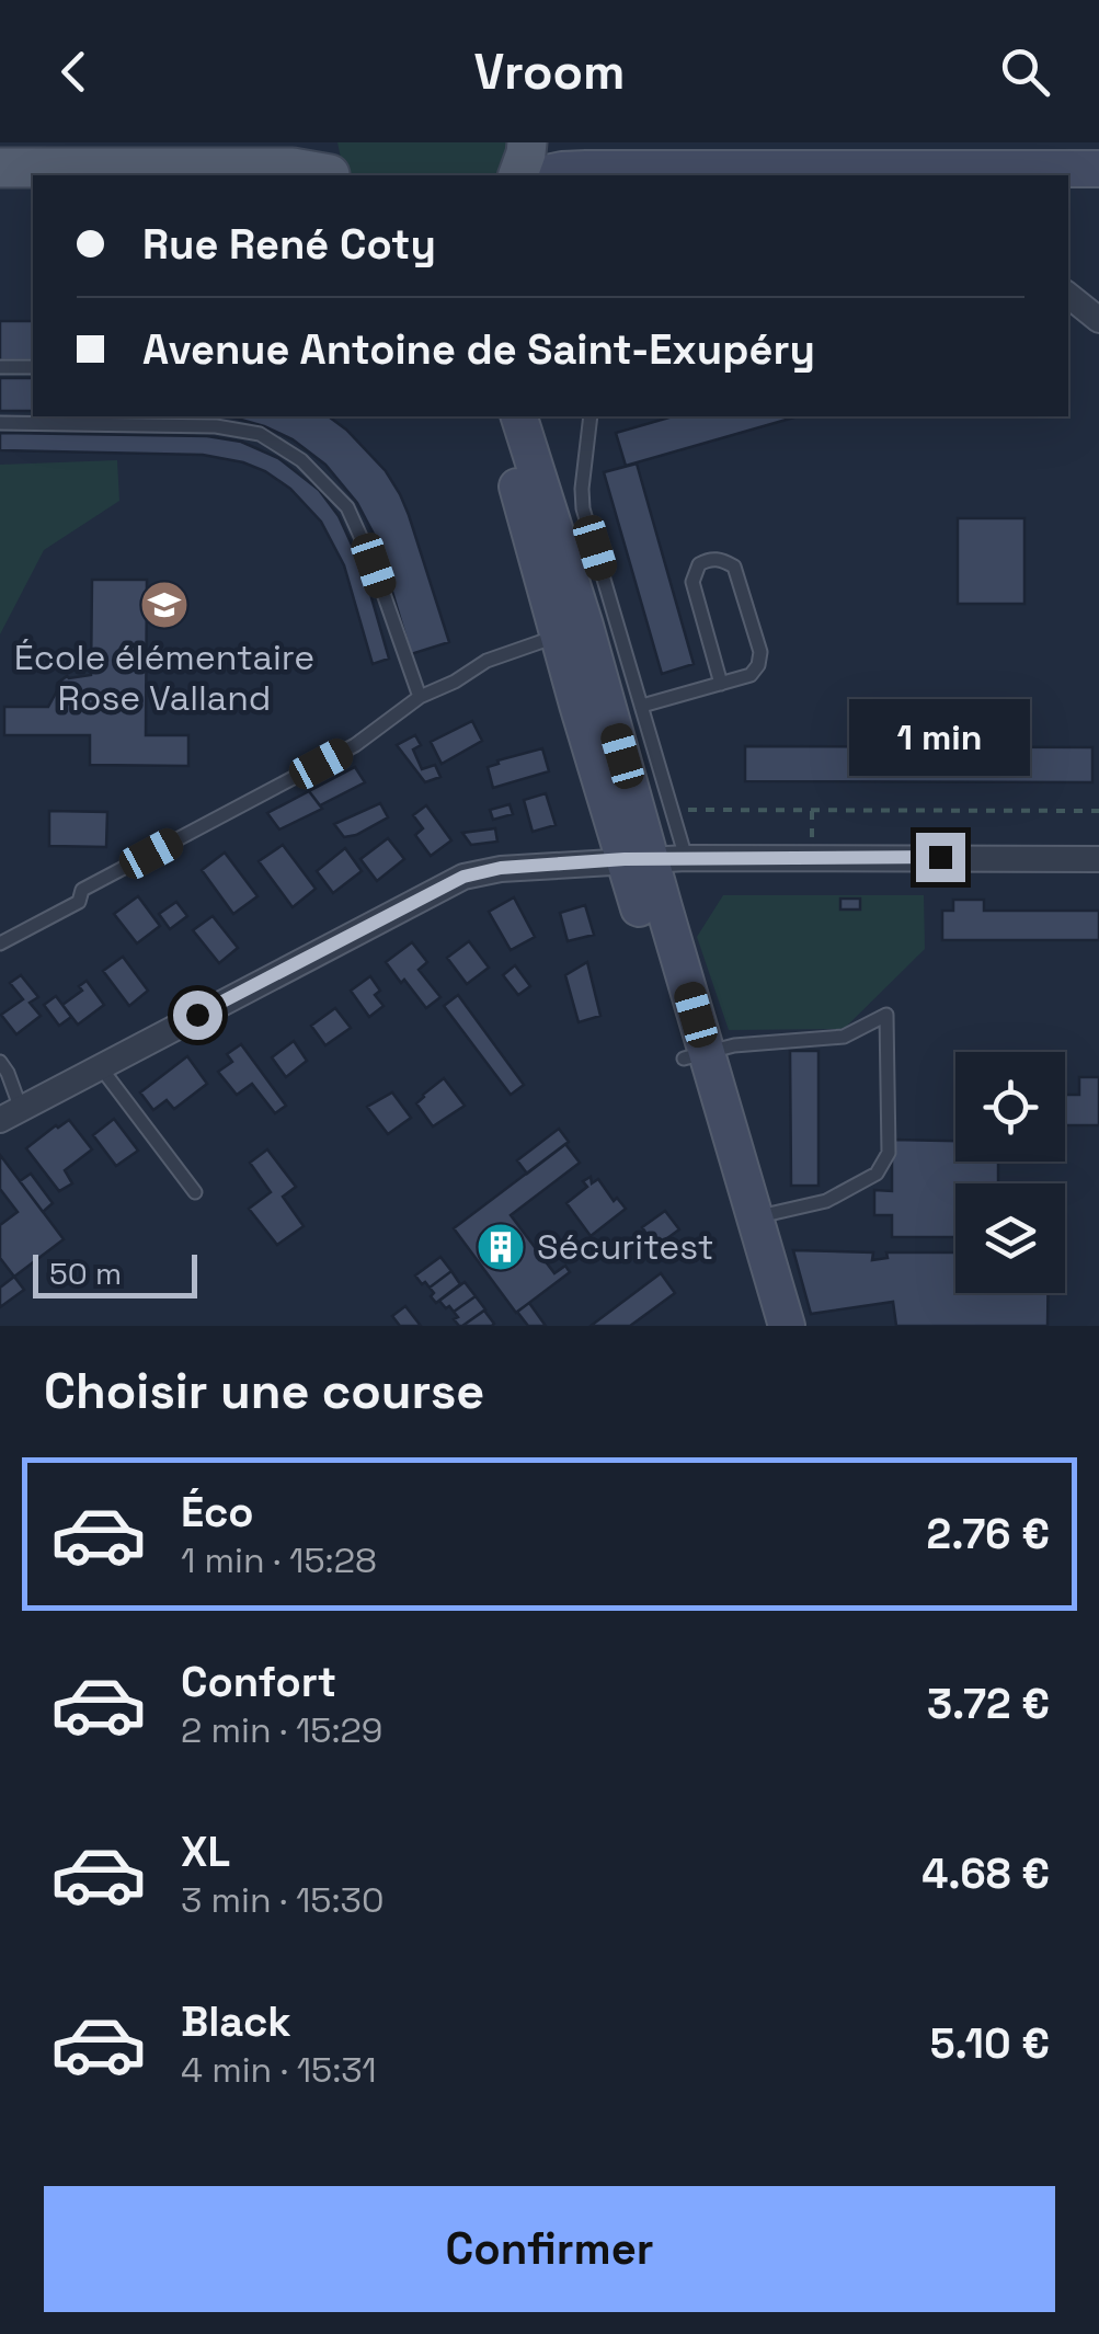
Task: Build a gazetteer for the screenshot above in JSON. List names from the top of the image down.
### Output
{
  "places": {
    "school or university": ["École élémentaire Rose Valland"],
    "building": ["Sécuritest"]
  },
  "scale_bar": "50 m",
  "page": {
    "header": "Vroom",
    "banner": ["Rue René Coty", "Avenue Antoine de Saint-Exupéry"],
    "bubble": "1 min",
    "scale": "50 m",
    "heading": "Choisir une course",
    "list": [
      {
        "name": "Éco",
        "note": "1 min · 15:28",
        "value": "2.76 €"
      },
      {
        "name": "Confort",
        "note": "2 min · 15:29",
        "value": "3.72 €"
      },
      {
        "name": "XL",
        "note": "3 min · 15:30",
        "value": "4.68 €"
      },
      {
        "name": "Black",
        "note": "4 min · 15:31",
        "value": "5.10 €"
      }
    ],
    "buttons": "Confirmer"
  }
}
